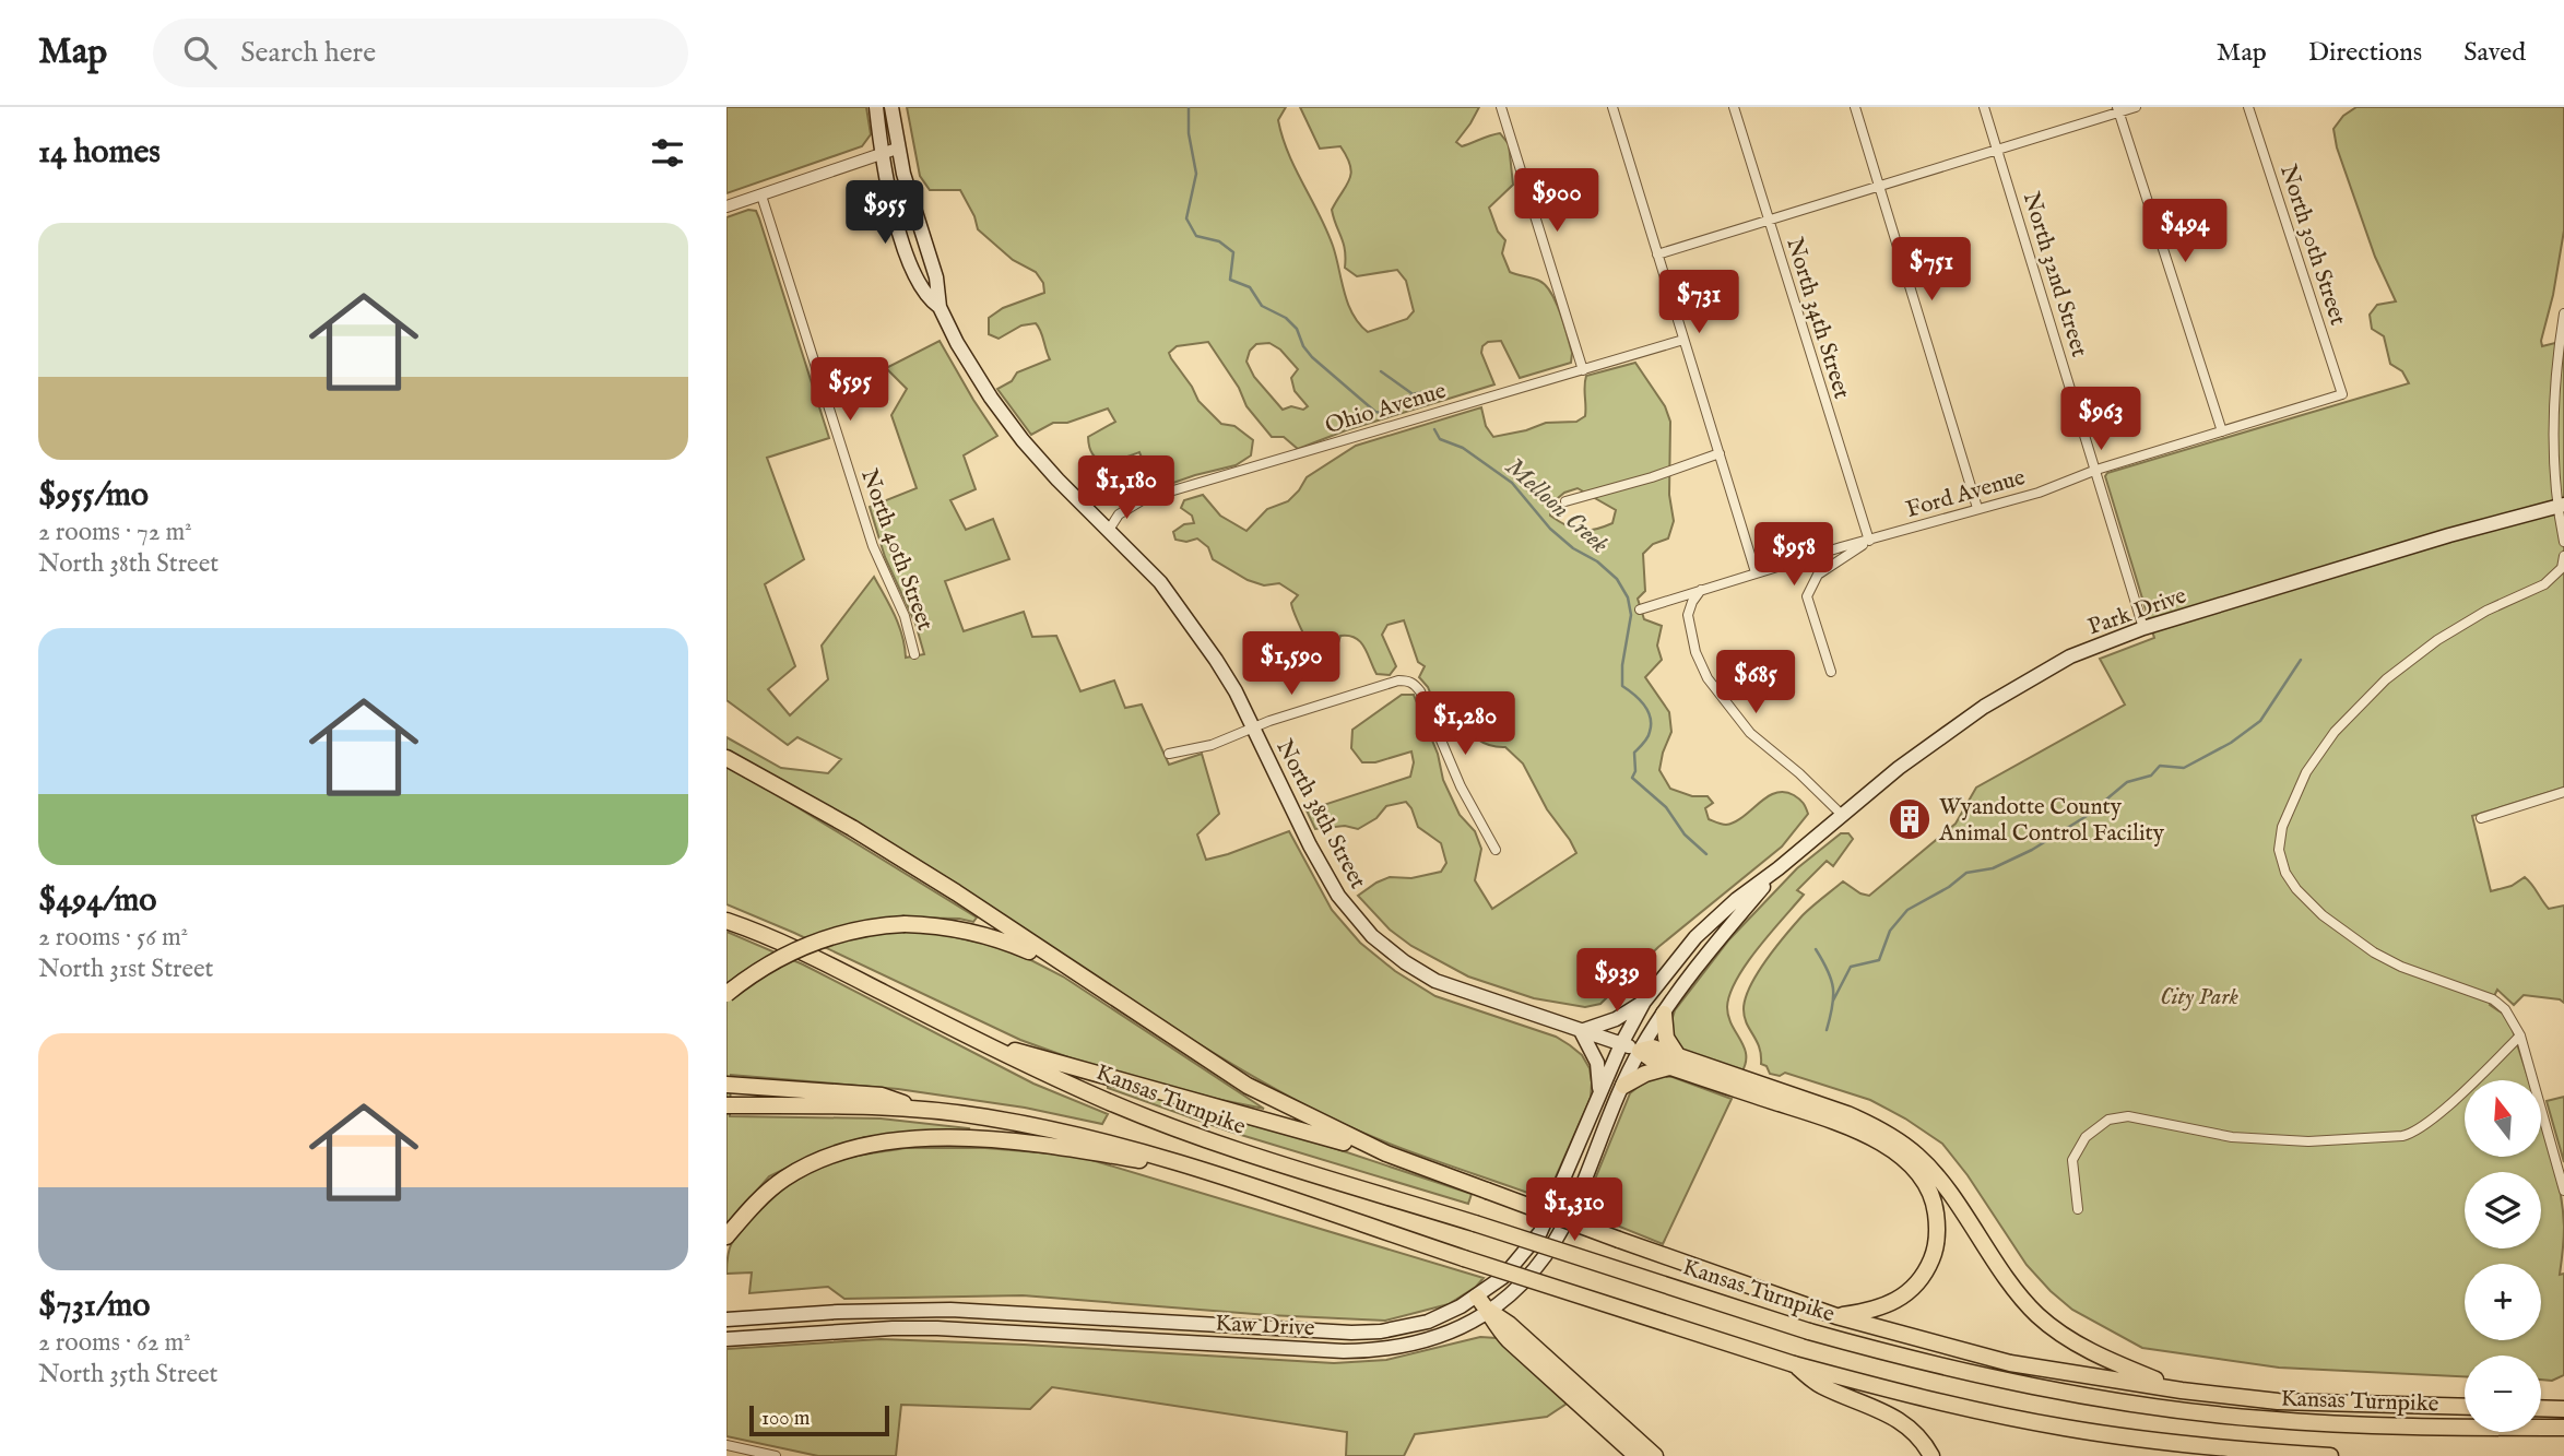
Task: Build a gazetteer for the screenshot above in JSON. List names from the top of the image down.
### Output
{
  "streets": {
    "highway": ["Kansas Turnpike"],
    "main road": ["Park Drive", "North 38th Street", "Kaw Drive"],
    "street": [
      "North 30th Street",
      "North 32nd Street",
      "North 34th Street",
      "Ohio Avenue",
      "Ford Avenue",
      "North 40th Street"
    ]
  },
  "crossings": [
    ["North 30th Street", "Ford Avenue"],
    ["North 32nd Street", "Ford Avenue"],
    ["North 32nd Street", "Park Drive"],
    ["North 34th Street", "Ford Avenue"],
    ["Ohio Avenue", "North 38th Street"],
    ["Park Drive", "North 38th Street"],
    ["Park Drive", "Kaw Drive"],
    ["North 38th Street", "Kaw Drive"]
  ],
  "water": ["Melloon Creek"],
  "parks": ["City Park"],
  "places": {
    "building": ["Wyandotte County Animal Control Facility"]
  },
  "scale_bar": "100 m",
  "north": "top",
  "page": {
    "header": "Map",
    "search": "Search here",
    "nav": ["Map", "Directions", "Saved"],
    "heading": "14 homes",
    "price": [
      "$900",
      "$955",
      "$494",
      "$751",
      "$731",
      "$595",
      "$963",
      "$1,180",
      "$958",
      "$1,590",
      "$685",
      "$1,280",
      "$939",
      "$1,310"
    ],
    "list": [
      {
        "name": "$955/mo",
        "note": "2 rooms · 72 m² · North 38th Street"
      },
      {
        "name": "$494/mo",
        "note": "2 rooms · 56 m² · North 31st Street"
      },
      {
        "name": "$731/mo",
        "note": "2 rooms · 62 m² · North 35th Street"
      }
    ],
    "map_buttons": ["+", "−"],
    "scale": "100 m"
  }
}
